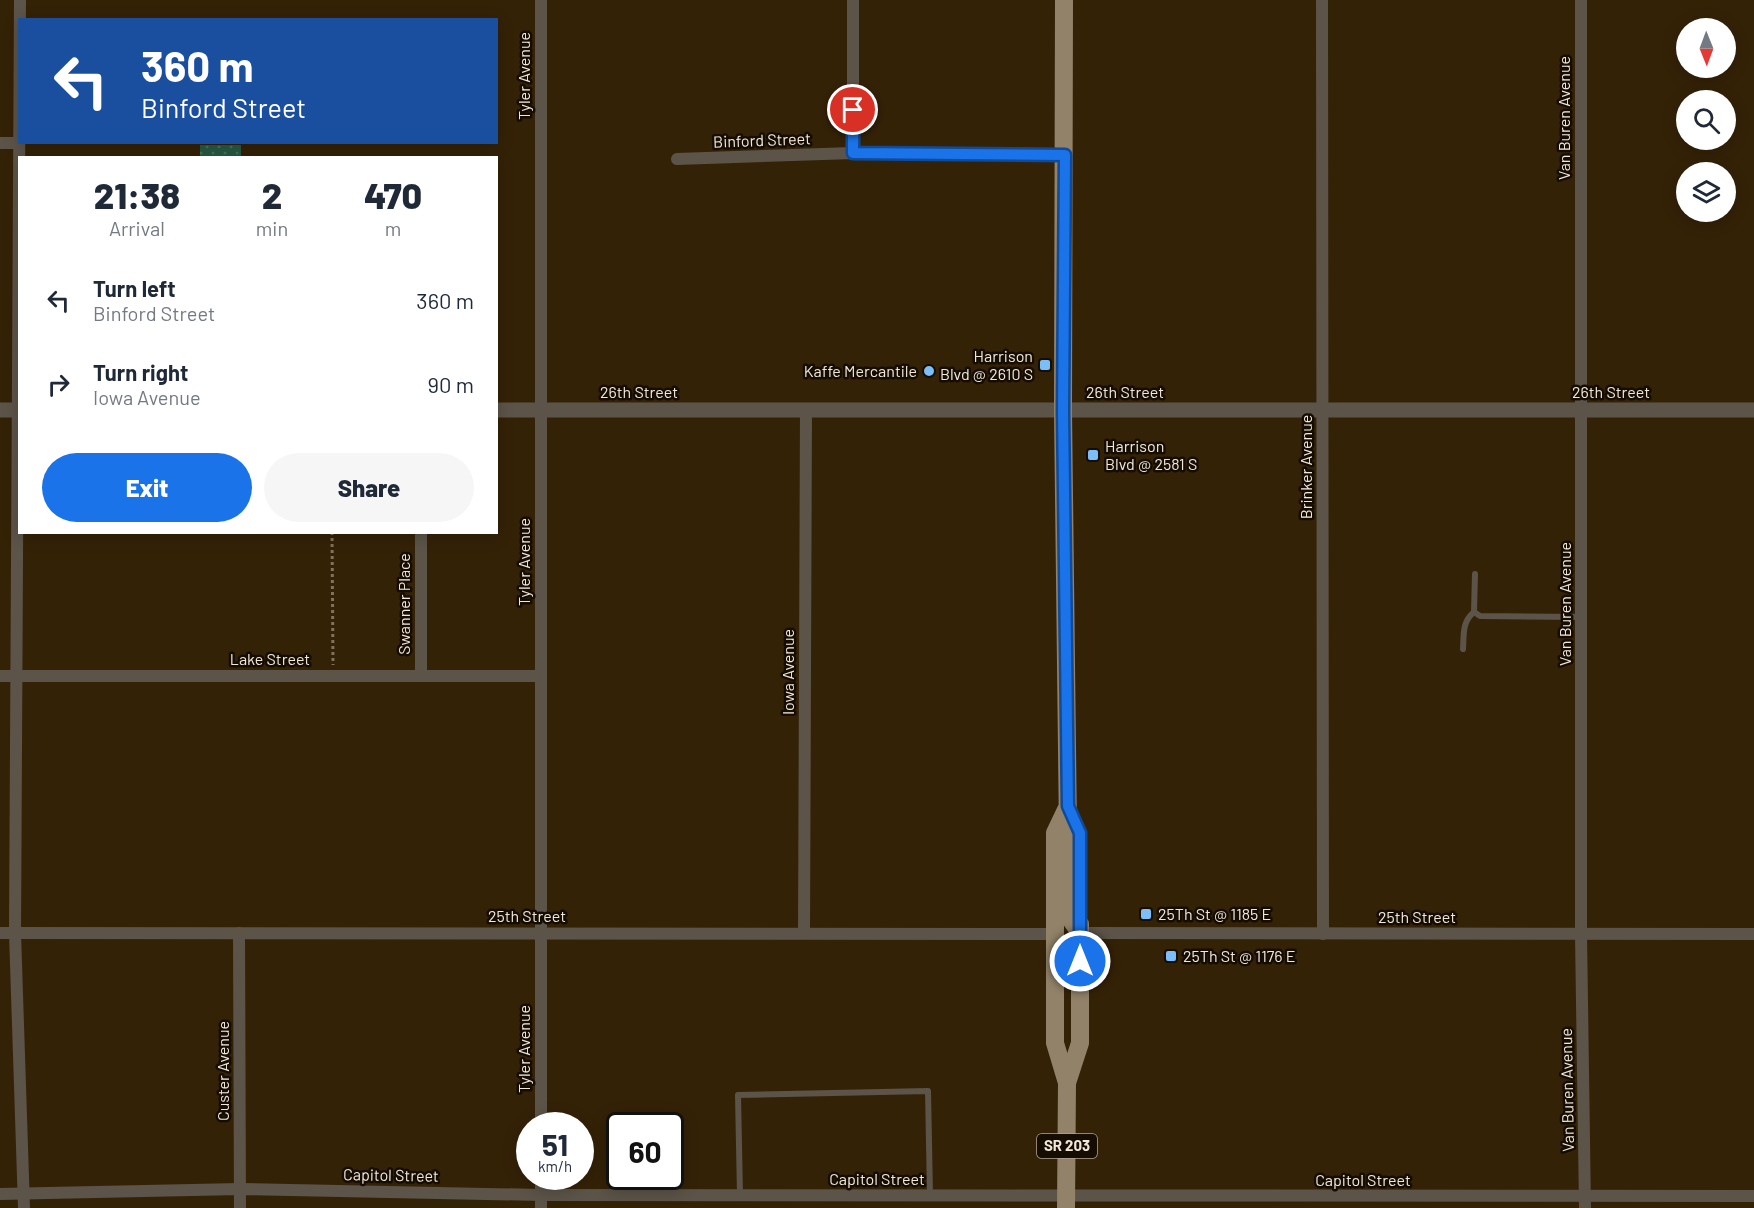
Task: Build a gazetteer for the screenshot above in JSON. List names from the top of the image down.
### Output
{
  "streets": {
    "main road": ["SR 203"],
    "street": [
      "Tyler Avenue",
      "Van Buren Avenue",
      "Binford Street",
      "26th Street",
      "Brinker Avenue",
      "Swanner Place",
      "Lake Street",
      "Iowa Avenue",
      "25th Street",
      "Custer Avenue",
      "Capitol Street"
    ]
  },
  "crossings": [
    ["Tyler Avenue", "26th Street"],
    ["Tyler Avenue", "Lake Street"],
    ["Tyler Avenue", "25th Street"],
    ["Van Buren Avenue", "26th Street"],
    ["Van Buren Avenue", "25th Street"],
    ["Van Buren Avenue", "Capitol Street"],
    ["26th Street", "Brinker Avenue"],
    ["26th Street", "Iowa Avenue"],
    ["Brinker Avenue", "25th Street"],
    ["Swanner Place", "Lake Street"],
    ["Iowa Avenue", "25th Street"],
    ["25th Street", "Custer Avenue"],
    ["25th Street", "SR 203"],
    ["Custer Avenue", "Capitol Street"],
    ["SR 203", "Capitol Street"]
  ],
  "places": {
    "transit": [
      "Harrison Blvd @ 2610 S",
      "Harrison Blvd @ 2581 S",
      "25Th St @ 1185 E",
      "25Th St @ 1176 E"
    ],
    "other": ["Kaffe Mercantile"]
  },
  "north": "bottom",
  "page": {
    "turn": ["360 m", "Binford Street"],
    "eta": [
      "21:38",
      "Arrival",
      "2",
      "min",
      "470",
      "m"
    ],
    "list": [
      {
        "name": "Turn left",
        "note": "Binford Street",
        "value": "360 m"
      },
      {
        "name": "Turn right",
        "note": "Iowa Avenue",
        "value": "90 m"
      }
    ],
    "buttons": ["Exit", "Share"],
    "speed": "51 km/h",
    "limit": "60"
  }
}
